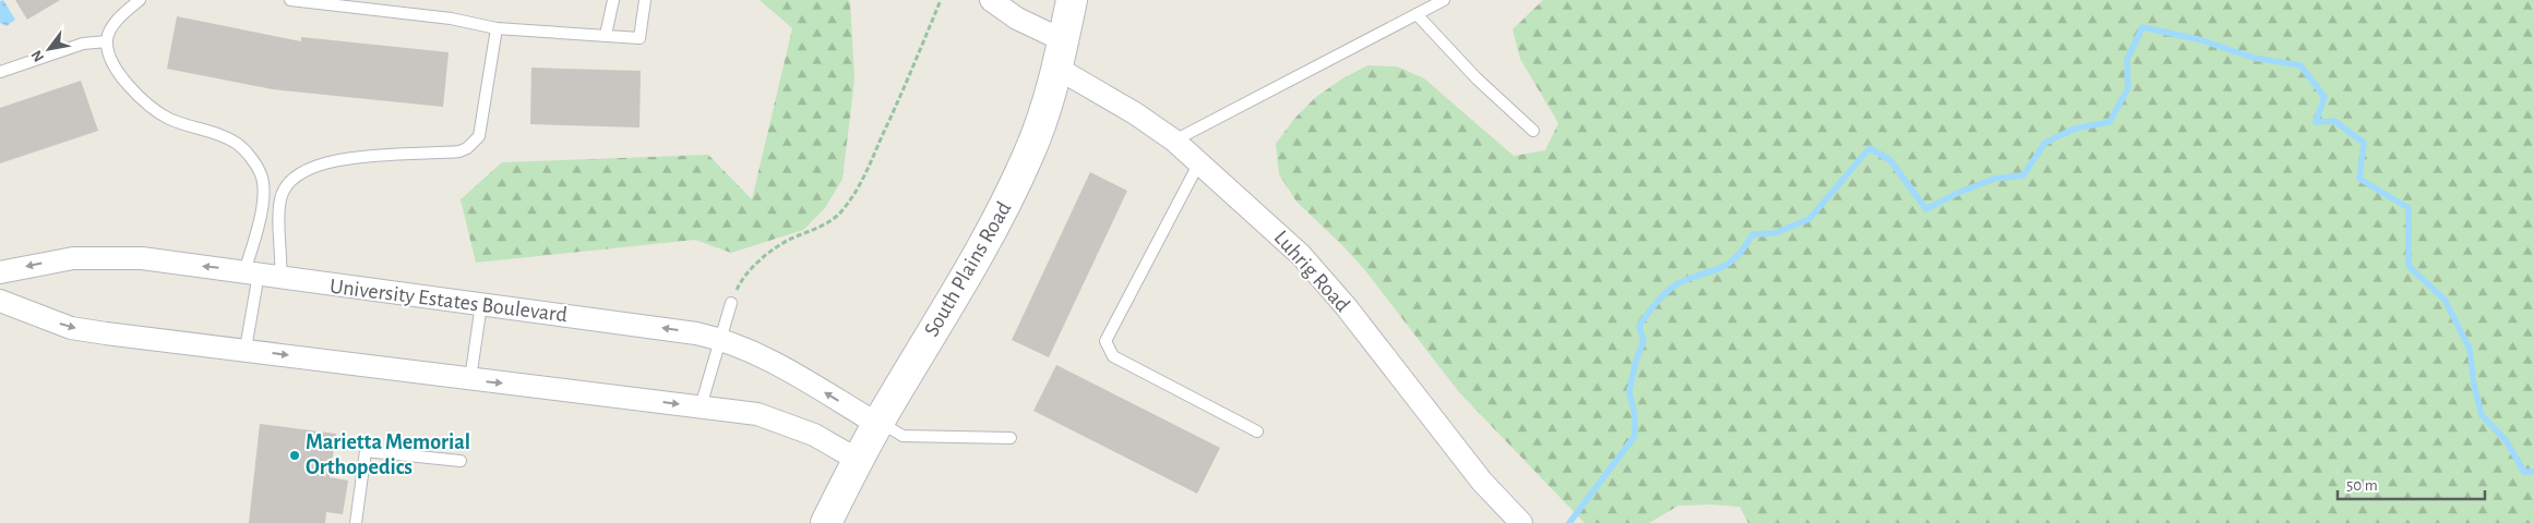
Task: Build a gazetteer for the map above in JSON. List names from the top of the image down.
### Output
{
  "streets": {
    "main road": ["South Plains Road"],
    "street": ["Luhrig Road", "University Estates Boulevard"]
  },
  "crossings": [
    ["South Plains Road", "Luhrig Road"],
    ["South Plains Road", "University Estates Boulevard"]
  ],
  "places": ["Marietta Memorial Orthopedics"],
  "scale_bar": "50 m",
  "north": "bottom left"
}
